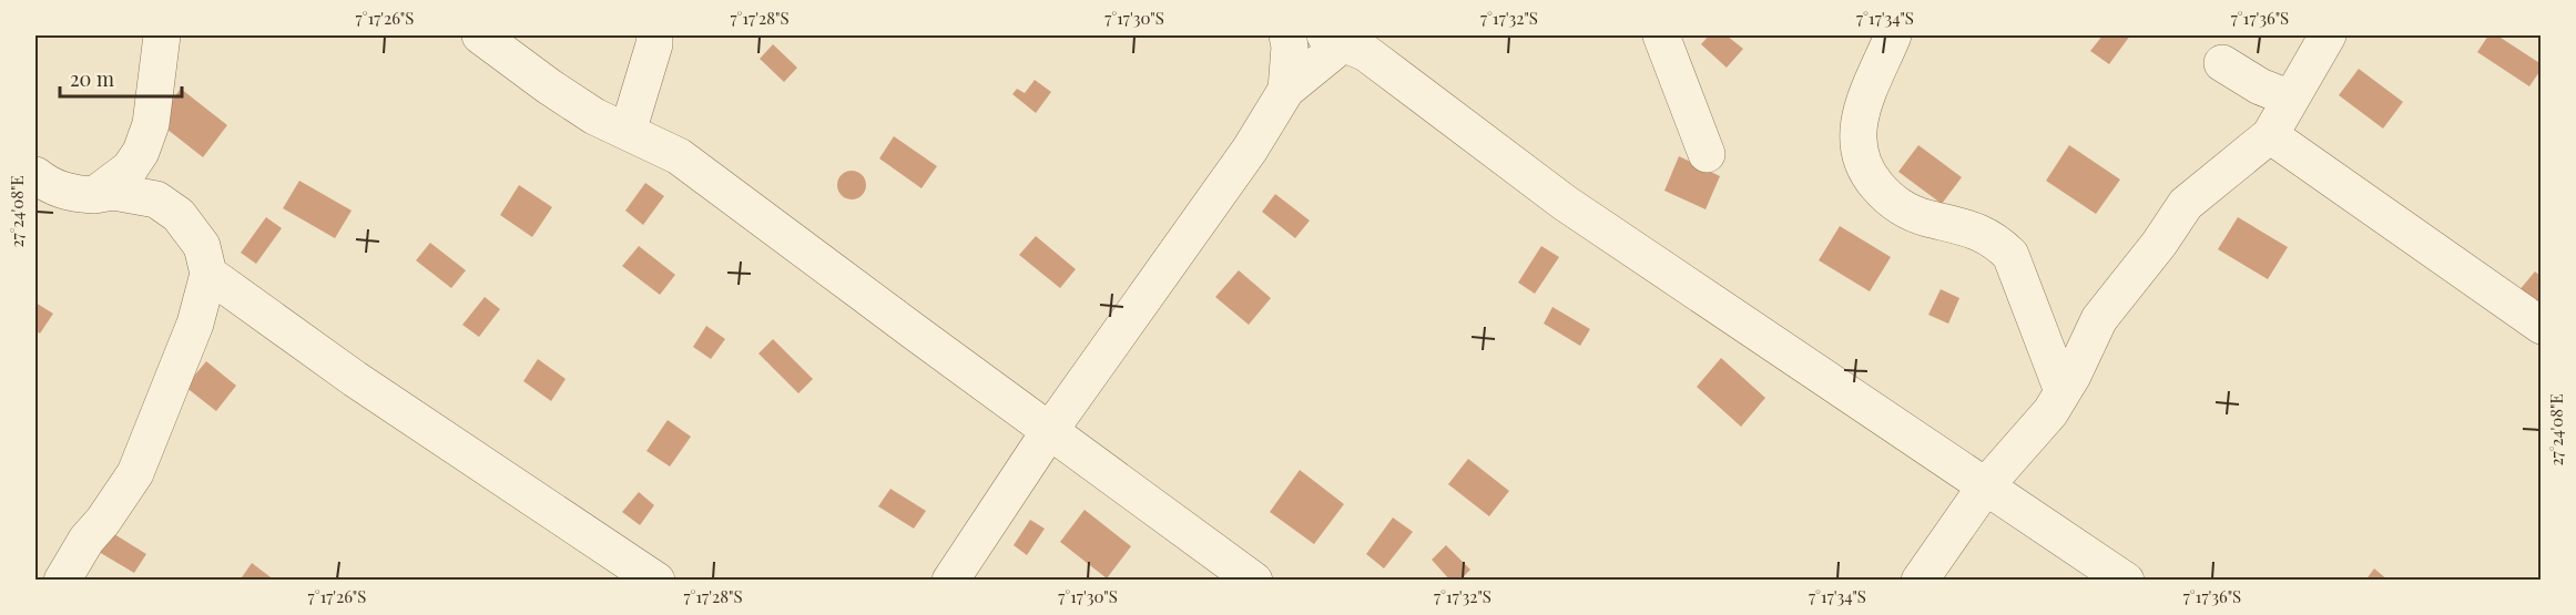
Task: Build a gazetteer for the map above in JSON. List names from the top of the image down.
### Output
{
  "scale_bar": "20 m",
  "coordinates": [
    "7°17'26\"S",
    "7°17'28\"S",
    "7°17'30\"S",
    "7°17'32\"S",
    "7°17'34\"S",
    "7°17'36\"S",
    "27°24'08\"E"
  ]
}
